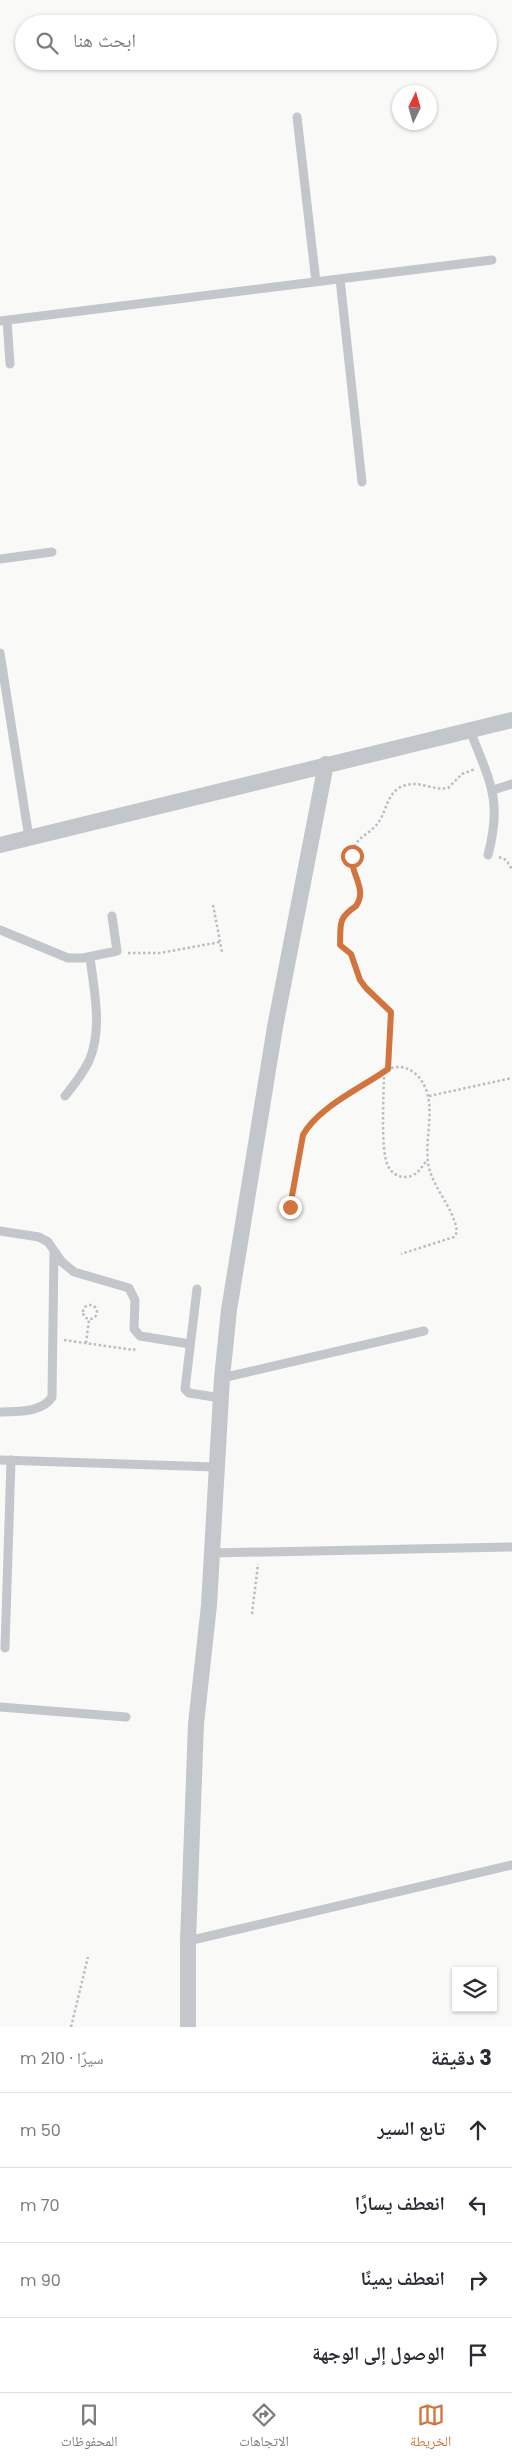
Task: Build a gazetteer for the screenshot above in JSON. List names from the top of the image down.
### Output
{
  "north": "top",
  "page": {
    "search": "ابحث هنا",
    "heading": ["3 دقيقة", "سيرًا · 210 m"],
    "list": [
      ["تابع السير", "50 m"],
      ["انعطف يسارًا", "70 m"],
      ["انعطف يمينًا", "90 m"],
      "الوصول إلى الوجهة"
    ],
    "nav": ["الخريطة", "الاتجاهات", "المحفوظات"]
  }
}
